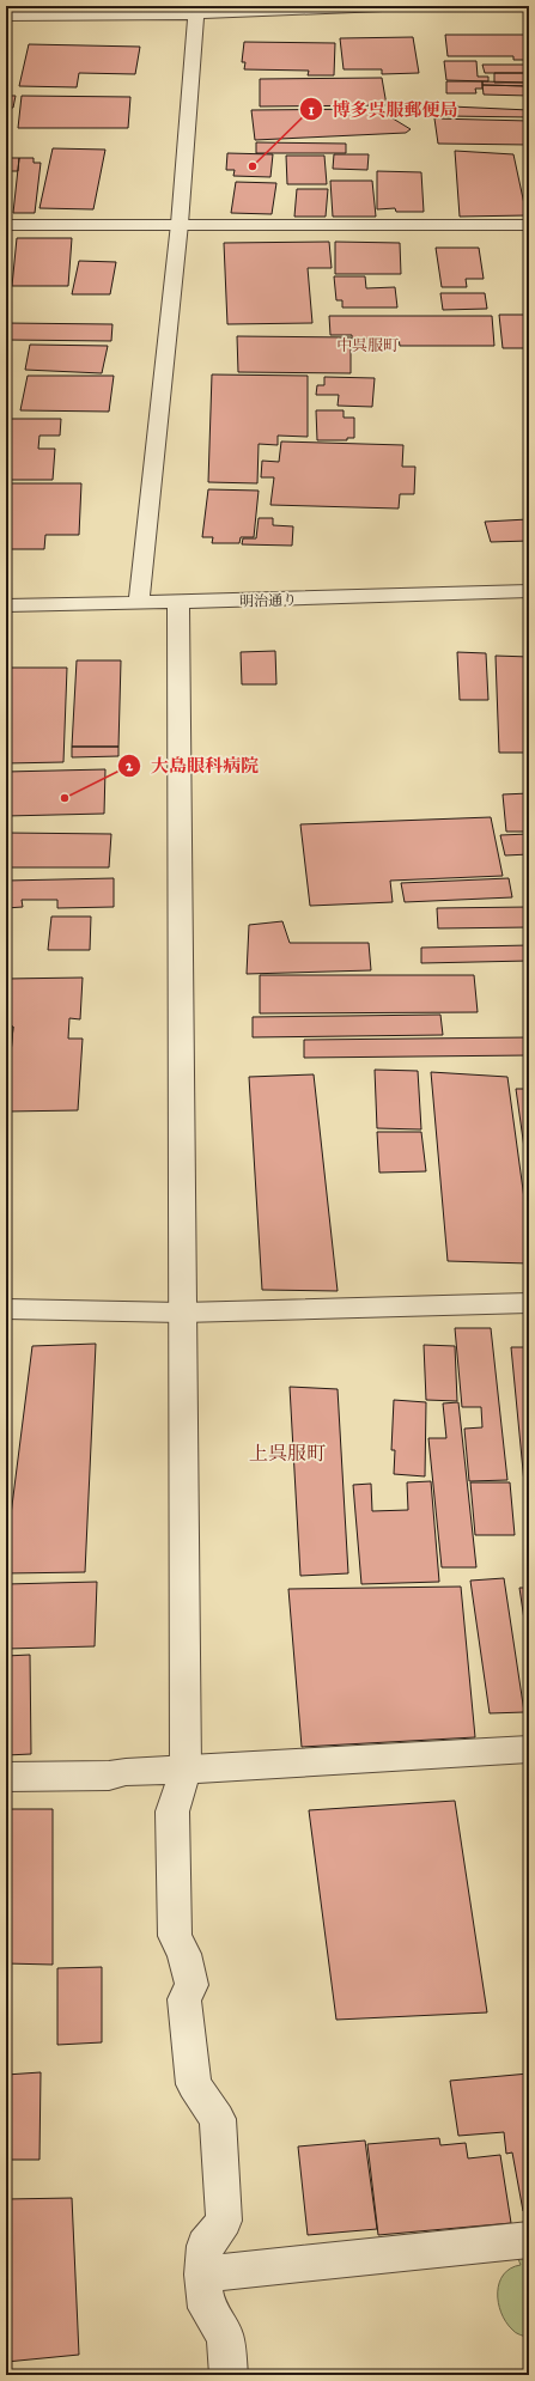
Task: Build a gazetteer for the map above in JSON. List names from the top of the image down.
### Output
{
  "streets": {
    "street": ["明治通り"]
  },
  "districts": ["中呉服町", "上呉服町"],
  "places": ["博多呉服郵便局", "大島眼科病院"]
}
